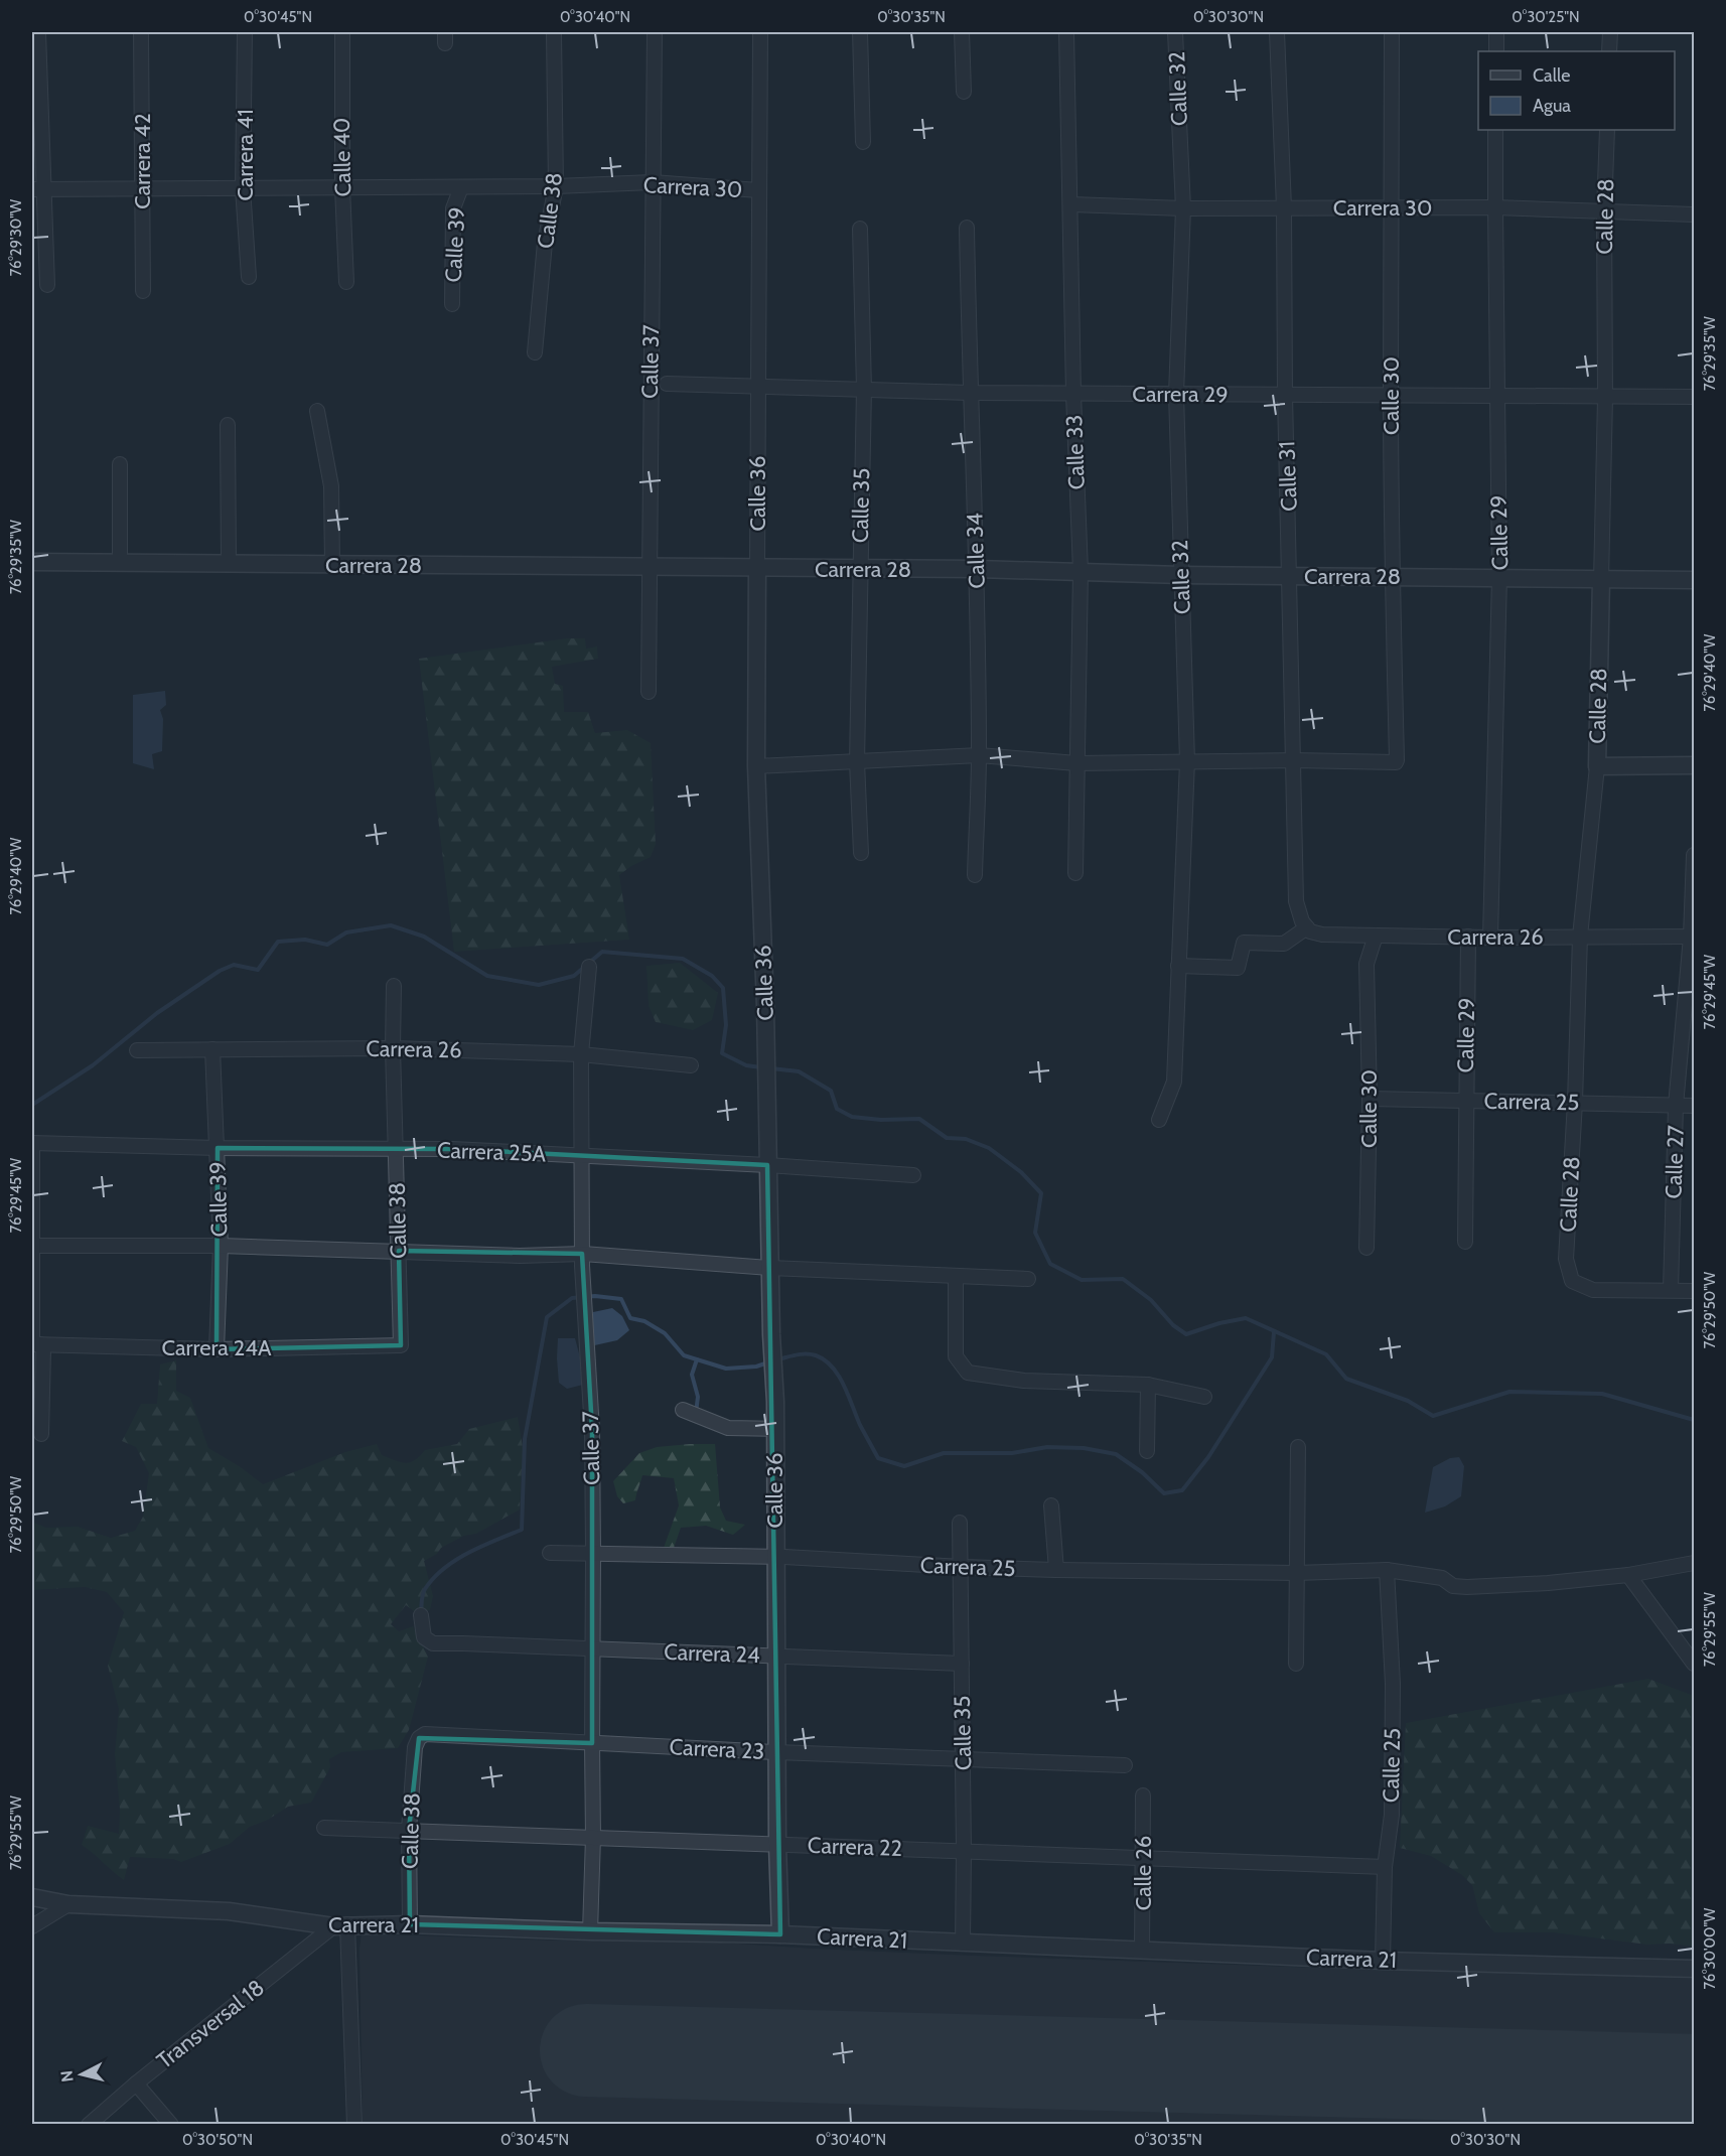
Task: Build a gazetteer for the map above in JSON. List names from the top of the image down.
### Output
{
  "streets": {
    "street": [
      "Calle 32",
      "Carrera 41",
      "Calle 40",
      "Carrera 42",
      "Carrera 30",
      "Calle 38",
      "Calle 28",
      "Calle 39",
      "Calle 37",
      "Carrera 29",
      "Calle 30",
      "Calle 33",
      "Calle 31",
      "Calle 36",
      "Calle 35",
      "Calle 29",
      "Calle 34",
      "Carrera 28",
      "Carrera 26",
      "Carrera 25",
      "Carrera 25A",
      "Calle 27",
      "Carrera 24A",
      "Carrera 24",
      "Carrera 23",
      "Calle 25",
      "Carrera 22",
      "Calle 26",
      "Carrera 21",
      "Transversal 18"
    ]
  },
  "crossings": [
    ["Calle 32", "Carrera 30"],
    ["Calle 32", "Carrera 29"],
    ["Calle 32", "Carrera 28"],
    ["Carrera 41", "Carrera 30"],
    ["Calle 40", "Carrera 30"],
    ["Carrera 42", "Carrera 30"],
    ["Carrera 30", "Calle 38"],
    ["Carrera 30", "Calle 28"],
    ["Carrera 30", "Calle 39"],
    ["Carrera 30", "Calle 37"],
    ["Carrera 30", "Calle 30"],
    ["Carrera 30", "Calle 33"],
    ["Carrera 30", "Calle 31"],
    ["Carrera 30", "Calle 36"],
    ["Carrera 30", "Calle 29"],
    ["Calle 38", "Carrera 26"],
    ["Calle 38", "Carrera 25A"],
    ["Calle 38", "Carrera 24A"],
    ["Calle 38", "Carrera 23"],
    ["Calle 38", "Carrera 22"],
    ["Calle 38", "Carrera 21"],
    ["Calle 28", "Carrera 29"],
    ["Calle 28", "Carrera 28"],
    ["Calle 28", "Carrera 26"],
    ["Calle 28", "Carrera 25"],
    ["Calle 28", "Calle 27"],
    ["Calle 39", "Carrera 26"],
    ["Calle 39", "Carrera 25A"],
    ["Calle 39", "Carrera 24A"],
    ["Calle 37", "Carrera 28"],
    ["Calle 37", "Carrera 26"],
    ["Calle 37", "Carrera 25"],
    ["Calle 37", "Carrera 25A"],
    ["Calle 37", "Carrera 24"],
    ["Calle 37", "Carrera 23"],
    ["Calle 37", "Carrera 22"],
    ["Calle 37", "Carrera 21"],
    ["Carrera 29", "Calle 30"],
    ["Carrera 29", "Calle 33"],
    ["Carrera 29", "Calle 31"],
    ["Carrera 29", "Calle 36"],
    ["Carrera 29", "Calle 35"],
    ["Carrera 29", "Calle 29"],
    ["Carrera 29", "Calle 34"],
    ["Calle 30", "Calle 31"],
    ["Calle 30", "Carrera 28"],
    ["Calle 30", "Carrera 26"],
    ["Calle 30", "Carrera 25"],
    ["Calle 33", "Carrera 28"],
    ["Calle 31", "Carrera 28"],
    ["Calle 31", "Carrera 26"],
    ["Calle 36", "Carrera 28"],
    ["Calle 36", "Carrera 25"],
    ["Calle 36", "Carrera 25A"],
    ["Calle 36", "Carrera 24"],
    ["Calle 36", "Carrera 23"],
    ["Calle 36", "Carrera 22"],
    ["Calle 36", "Carrera 21"],
    ["Calle 35", "Carrera 28"],
    ["Calle 35", "Carrera 25"],
    ["Calle 35", "Carrera 24"],
    ["Calle 35", "Carrera 23"],
    ["Calle 35", "Carrera 22"],
    ["Calle 35", "Carrera 21"],
    ["Calle 29", "Carrera 28"],
    ["Calle 29", "Carrera 26"],
    ["Calle 29", "Carrera 25"],
    ["Calle 34", "Carrera 28"],
    ["Carrera 26", "Calle 27"],
    ["Carrera 25", "Calle 27"],
    ["Carrera 25", "Calle 25"],
    ["Calle 25", "Carrera 22"],
    ["Calle 25", "Carrera 21"],
    ["Carrera 22", "Calle 26"],
    ["Calle 26", "Carrera 21"],
    ["Carrera 21", "Transversal 18"]
  ],
  "legend": ["Calle", "Agua"],
  "north": "left",
  "coordinates": [
    "0°30'45\"N",
    "0°30'40\"N",
    "0°30'35\"N",
    "0°30'30\"N",
    "0°30'25\"N",
    "76°29'30\"W",
    "76°29'35\"W",
    "76°29'40\"W",
    "76°29'45\"W",
    "76°29'50\"W",
    "76°29'55\"W",
    "76°30'00\"W",
    "0°30'50\"N"
  ]
}
